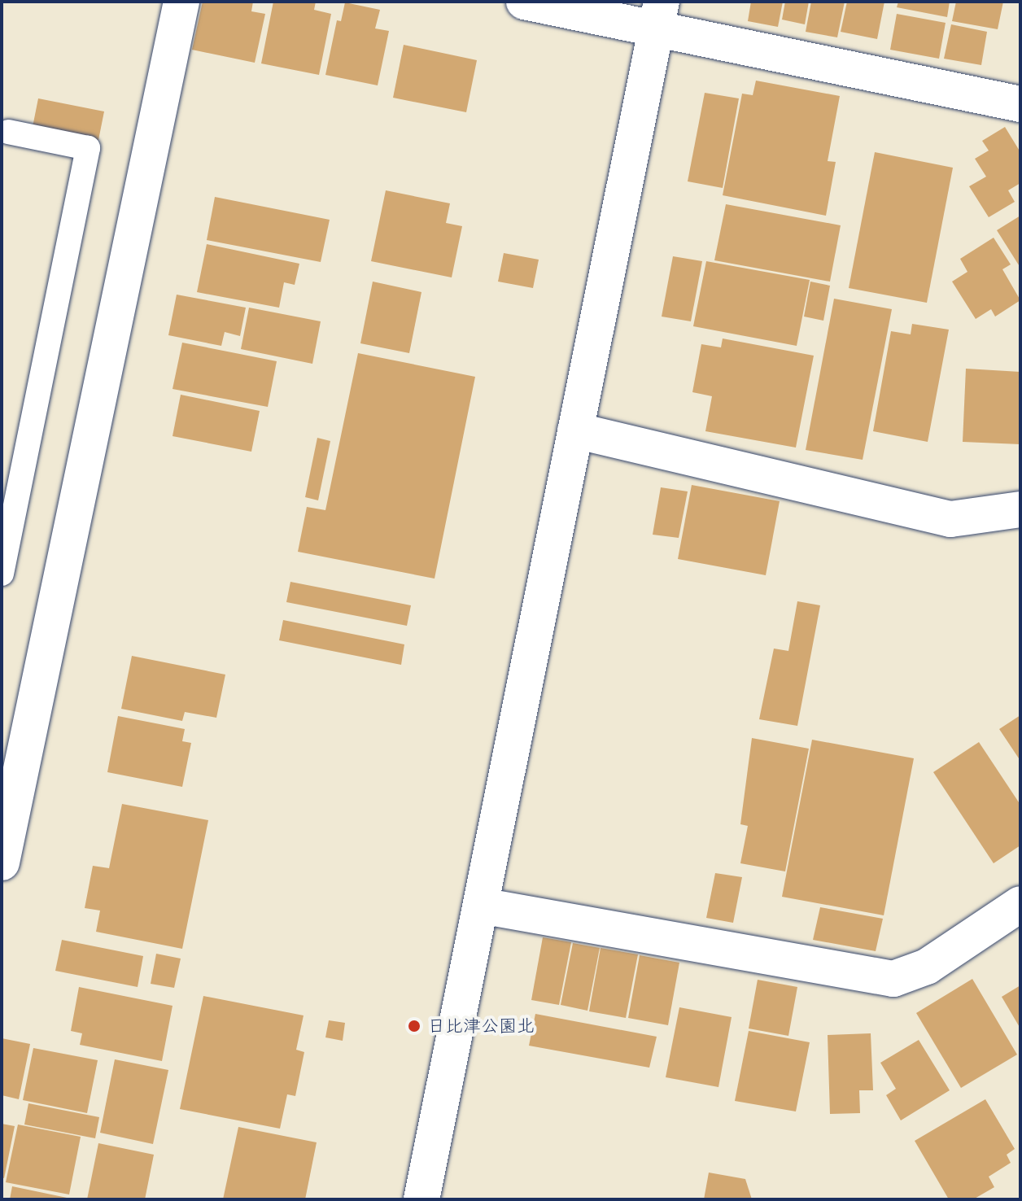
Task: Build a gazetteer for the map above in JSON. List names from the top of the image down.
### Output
{
  "places": ["日比津公園北"]
}
